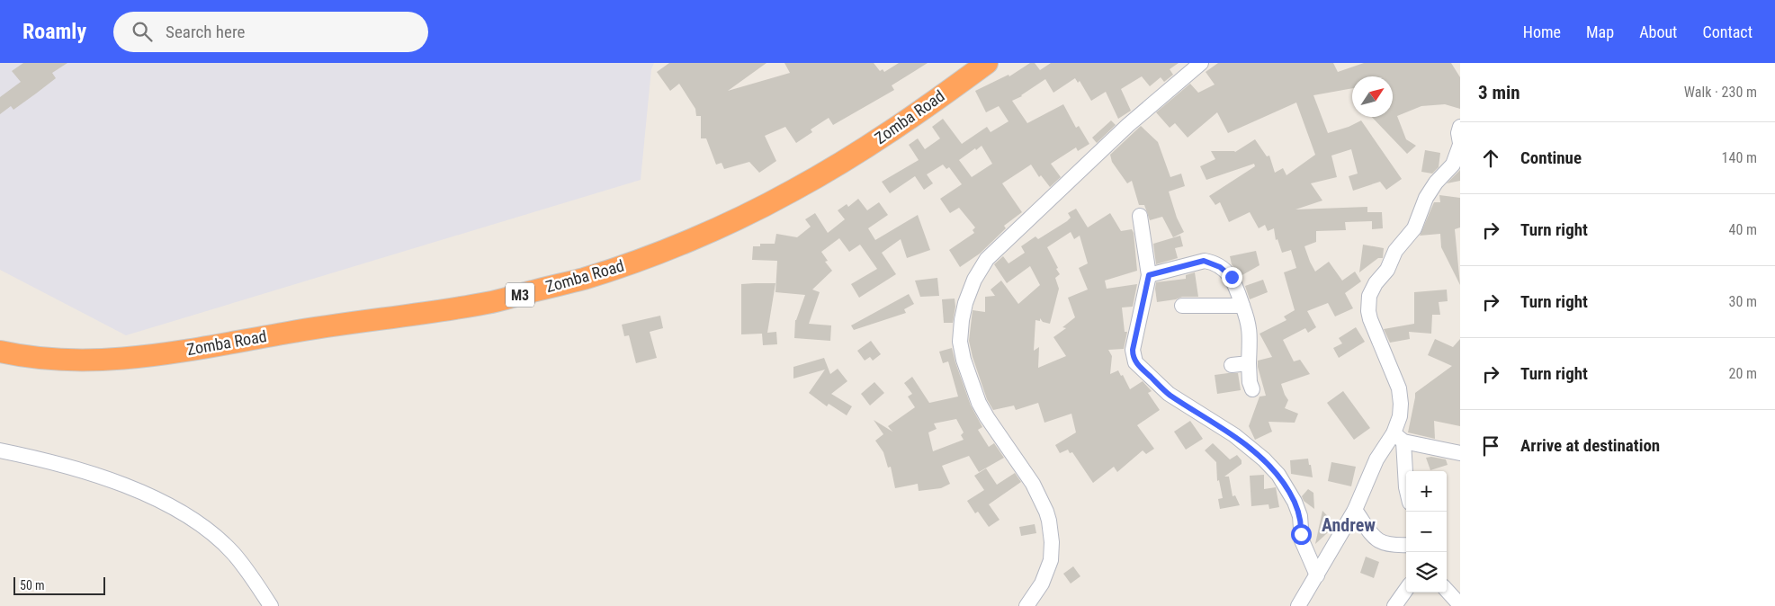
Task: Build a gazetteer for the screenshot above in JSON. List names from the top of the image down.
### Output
{
  "streets": {
    "highway": ["Zomba Road", "M3"]
  },
  "districts": ["Andrew"],
  "scale_bar": "50 m",
  "north": "top right",
  "page": {
    "header": "Roamly",
    "search": "Search here",
    "nav": [
      "Home",
      "Map",
      "About",
      "Contact"
    ],
    "heading": ["3 min", "Walk · 230 m"],
    "list": [
      ["Continue", "140 m"],
      ["Turn right", "40 m"],
      ["Turn right", "30 m"],
      ["Turn right", "20 m"],
      "Arrive at destination"
    ],
    "map_buttons": ["+", "−"],
    "scale": "50 m"
  }
}
